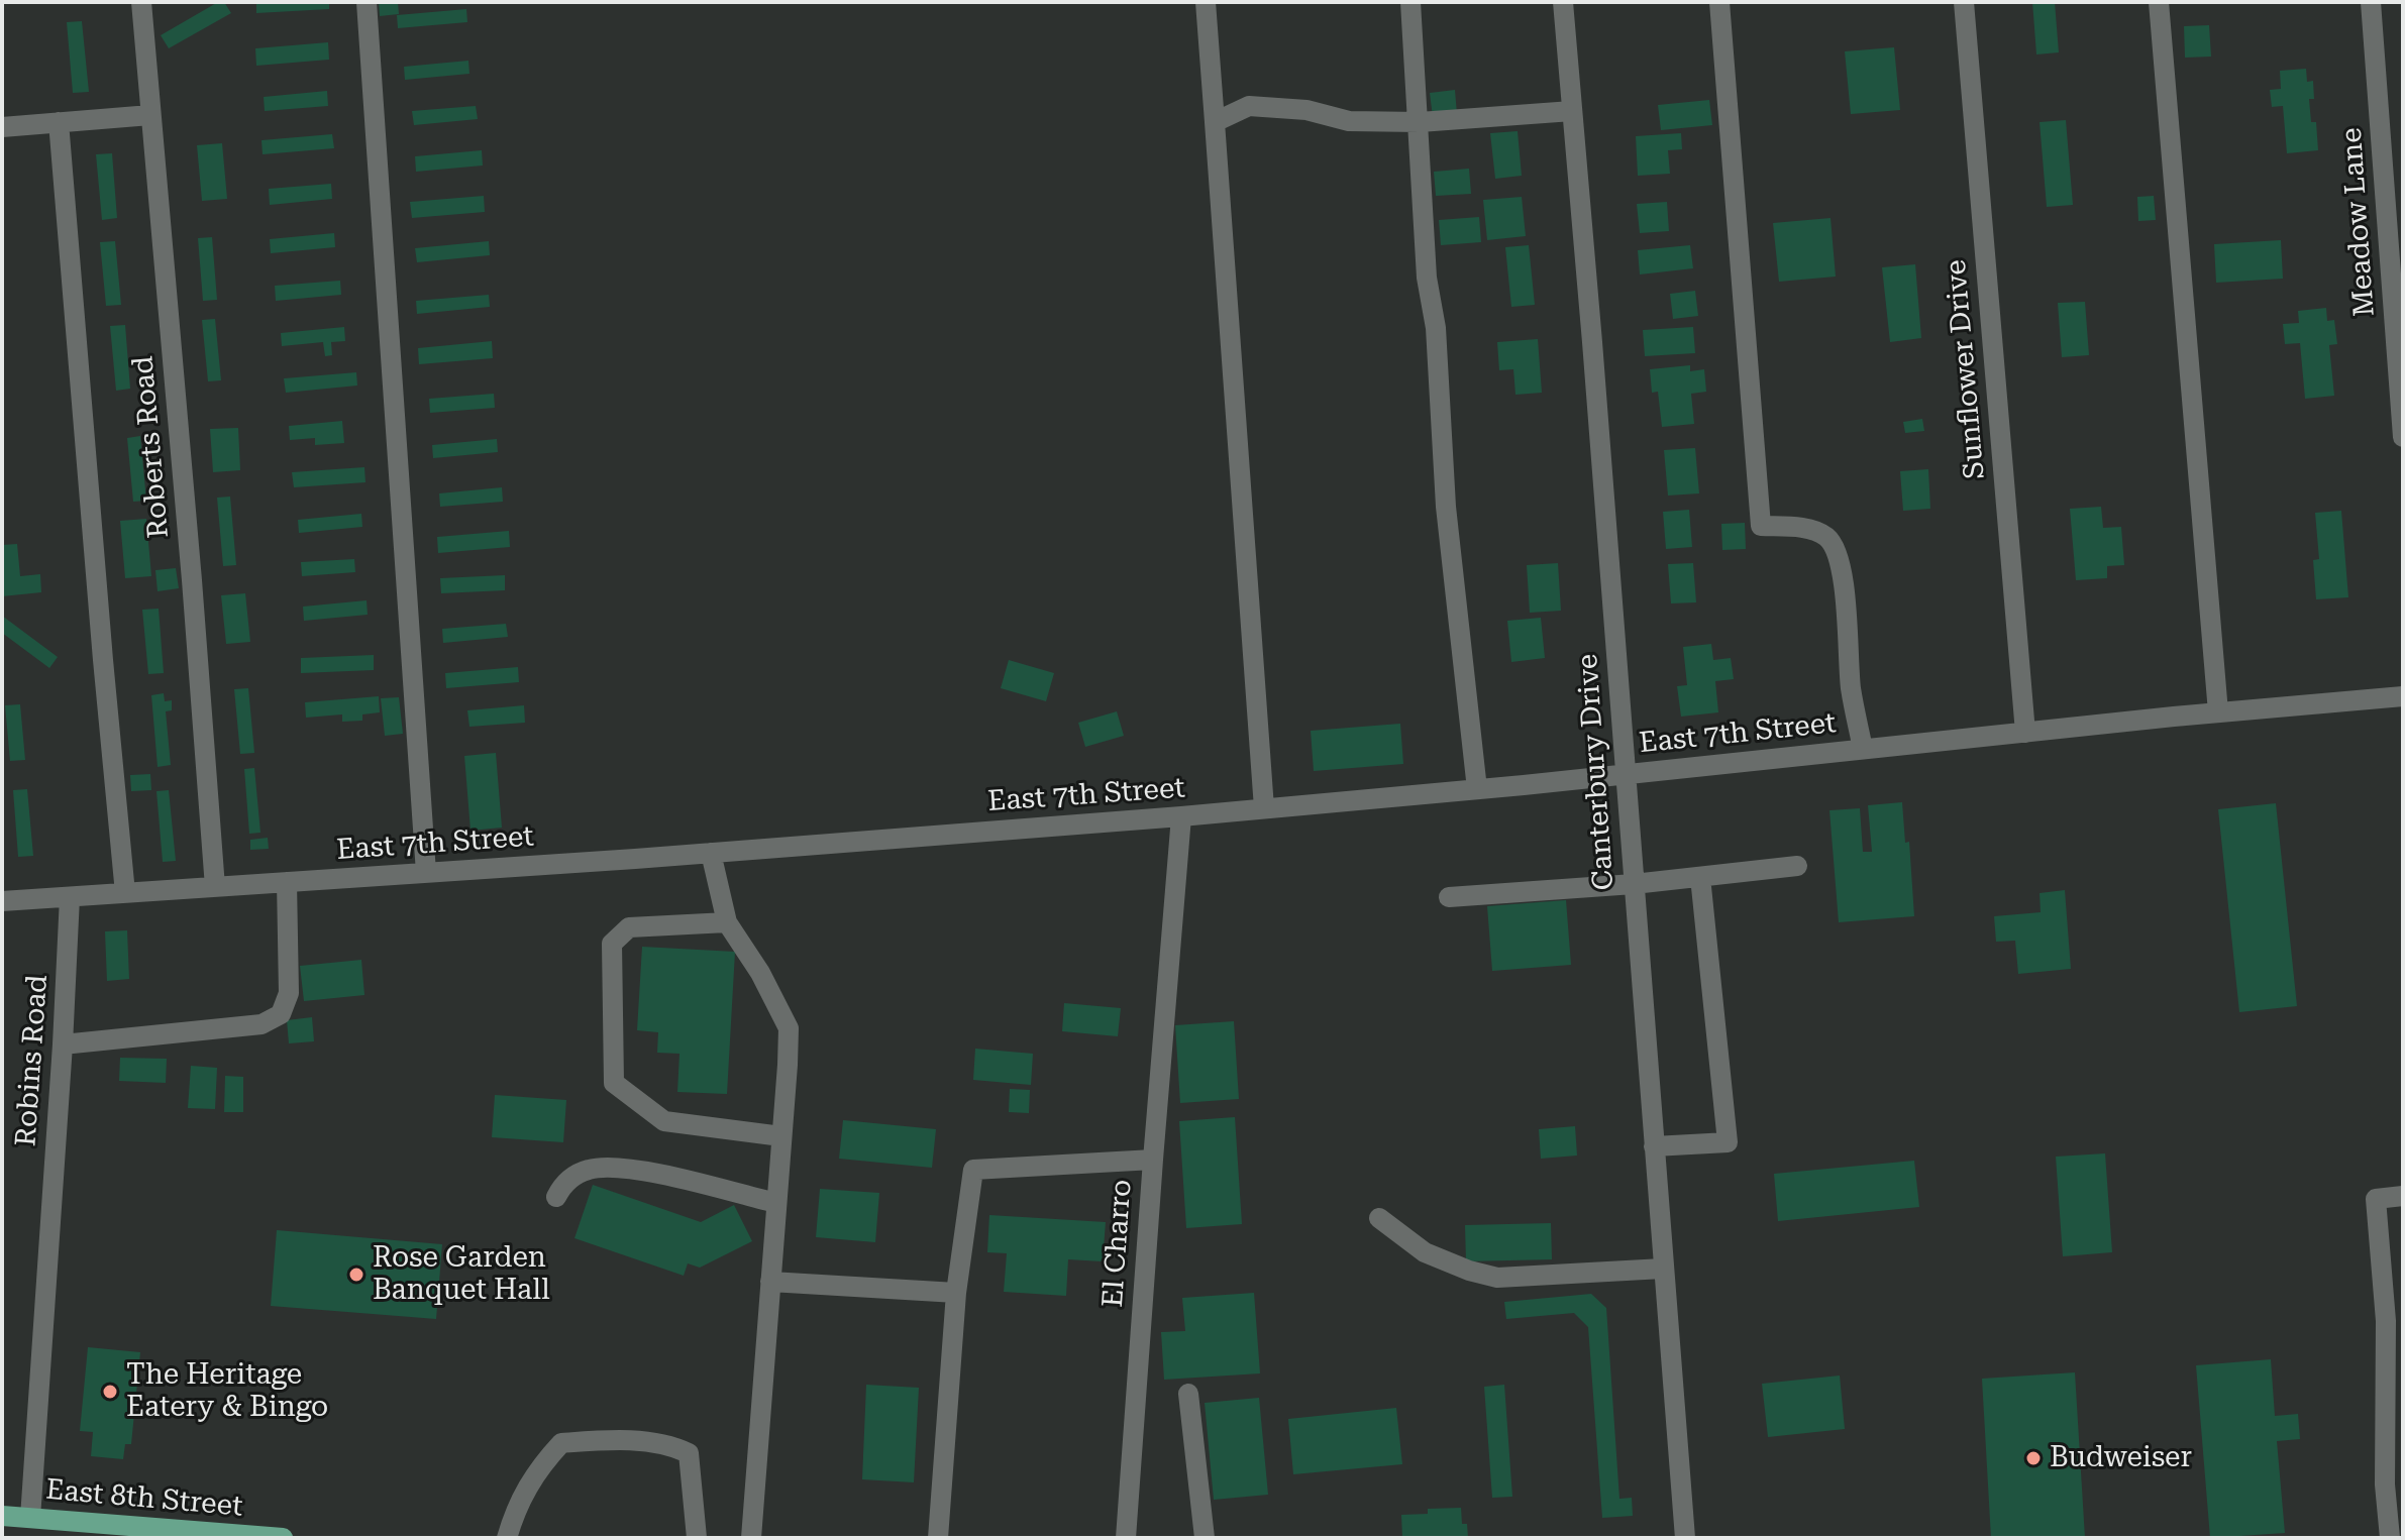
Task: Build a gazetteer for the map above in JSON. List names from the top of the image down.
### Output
{
  "streets": {
    "main road": ["East 8th Street"],
    "street": [
      "Meadow Lane",
      "Sunflower Drive",
      "Roberts Road",
      "East 7th Street",
      "Canterbury Drive",
      "Robins Road",
      "El Charro"
    ]
  },
  "crossings": [
    ["Sunflower Drive", "East 7th Street"],
    ["Roberts Road", "East 7th Street"],
    ["East 7th Street", "Canterbury Drive"],
    ["East 7th Street", "Robins Road"],
    ["Robins Road", "East 8th Street"]
  ],
  "places": ["Rose Garden Banquet Hall", "The Heritage Eatery & Bingo", "Budweiser"]
}
